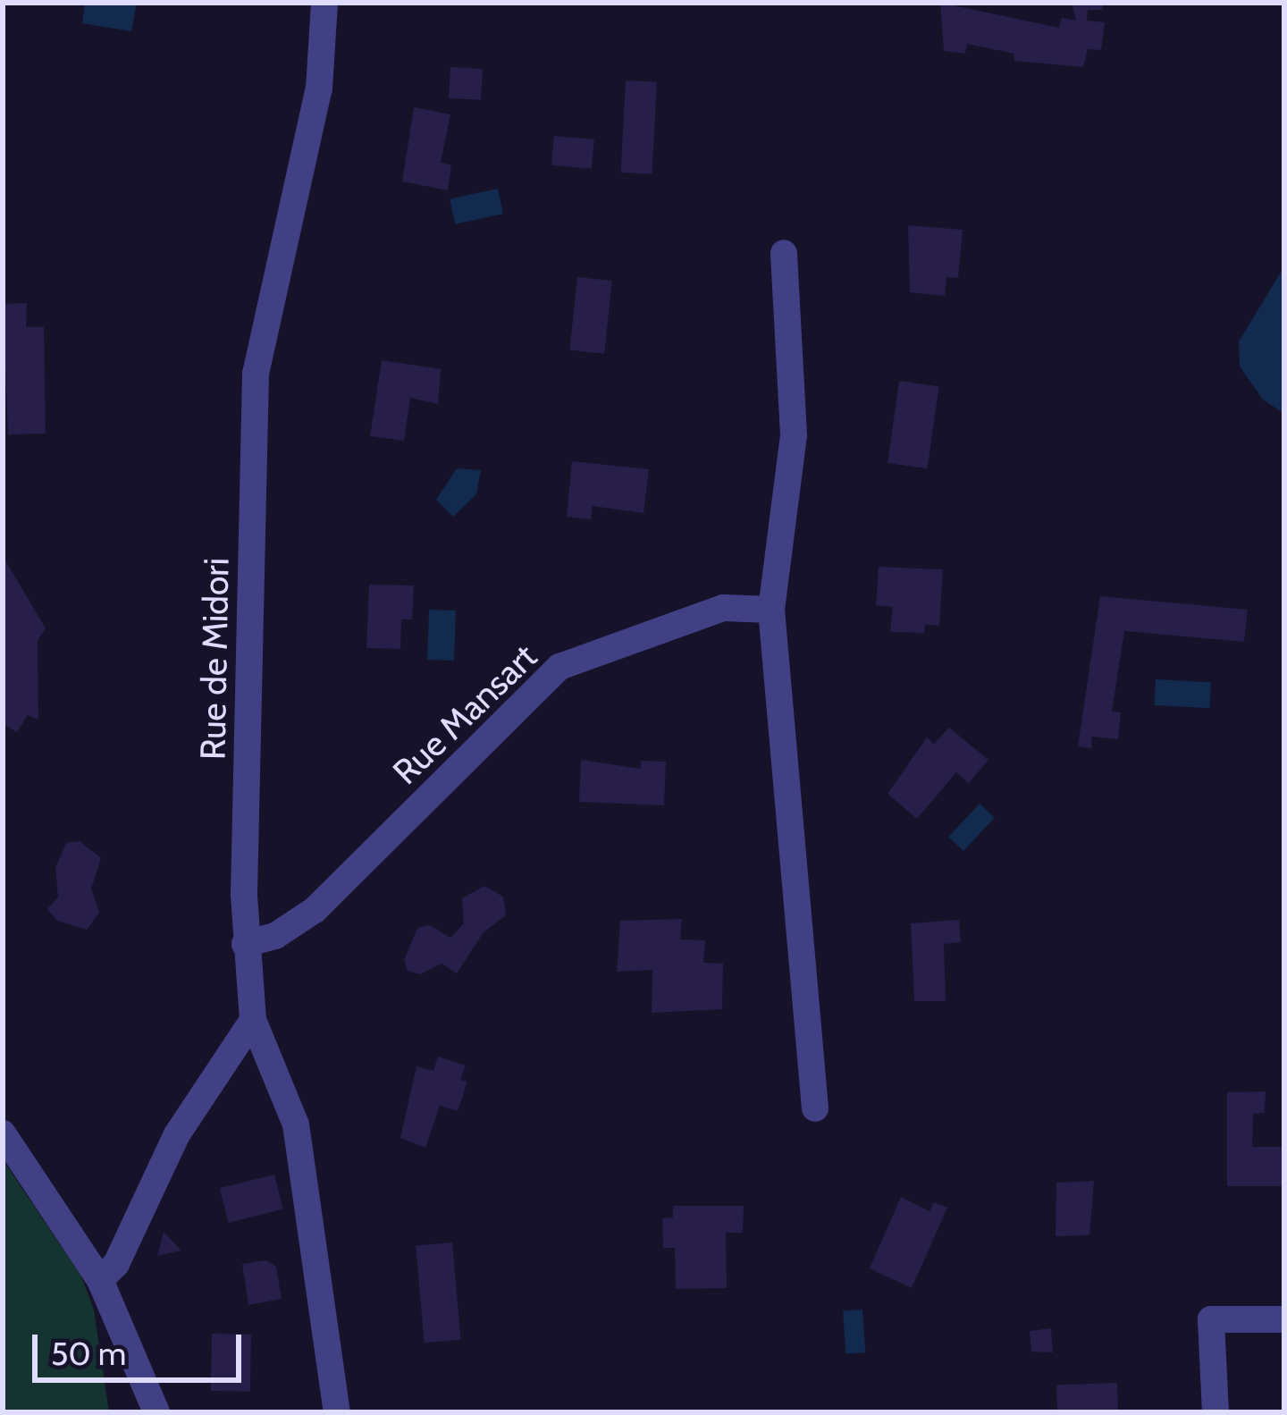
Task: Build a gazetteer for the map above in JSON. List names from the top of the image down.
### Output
{
  "streets": {
    "street": ["Rue de Midori", "Rue Mansart"]
  },
  "crossings": [
    ["Rue de Midori", "Rue Mansart"]
  ],
  "scale_bar": "50 m"
}
